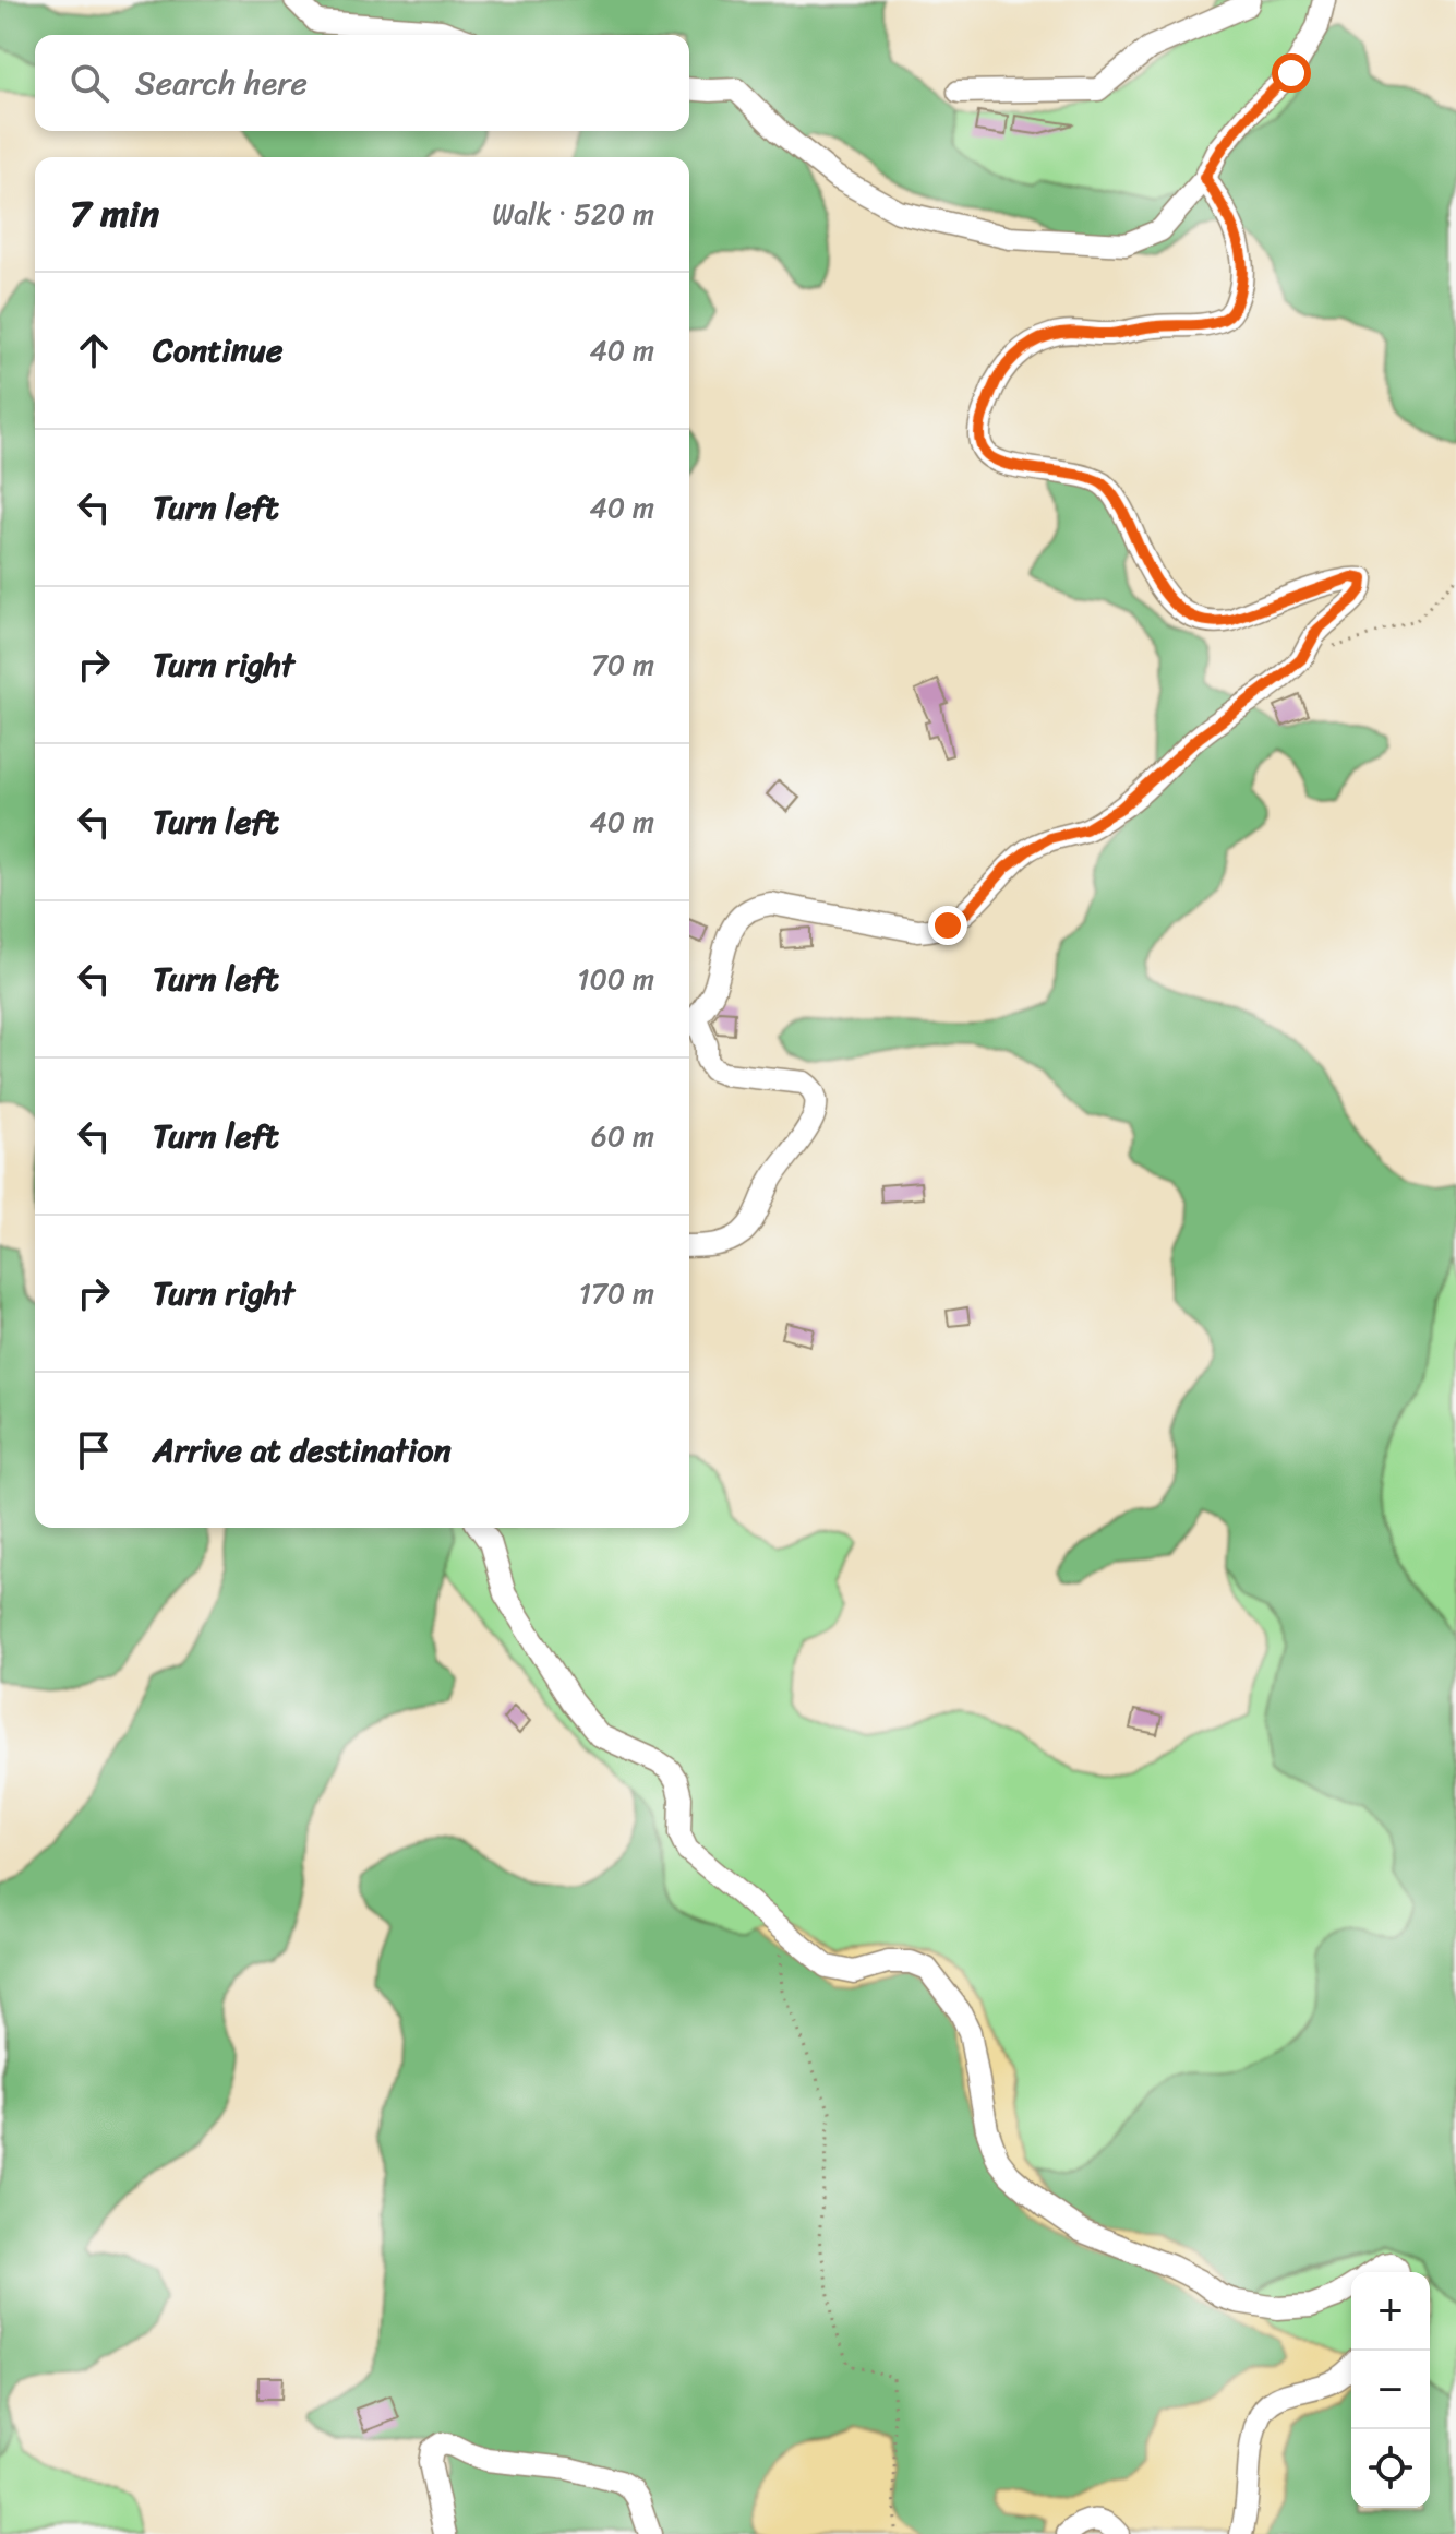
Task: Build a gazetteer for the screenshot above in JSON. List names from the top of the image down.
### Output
{
  "page": {
    "search": "Search here",
    "heading": ["7 min", "Walk · 520 m"],
    "list": [
      ["Continue", "40 m"],
      ["Turn left", "40 m"],
      ["Turn right", "70 m"],
      ["Turn left", "40 m"],
      ["Turn left", "100 m"],
      ["Turn left", "60 m"],
      ["Turn right", "170 m"],
      "Arrive at destination"
    ],
    "map_buttons": ["+", "−"]
  }
}
